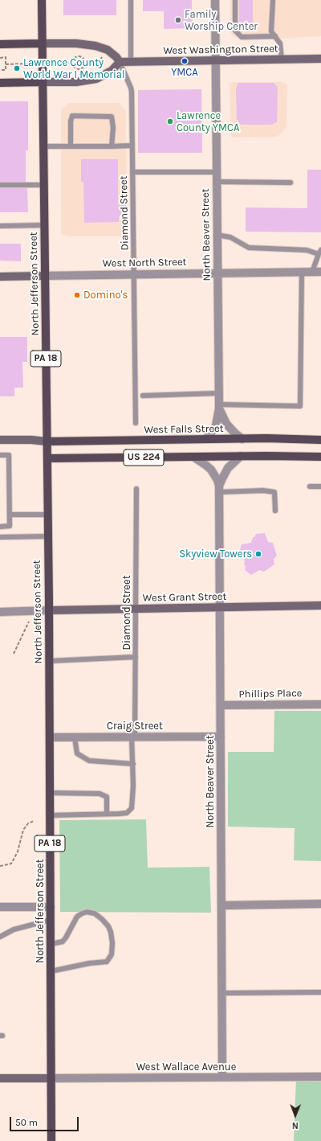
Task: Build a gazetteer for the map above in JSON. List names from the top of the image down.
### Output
{
  "streets": {
    "main road": [
      "North Jefferson Street",
      "PA 18",
      "West Falls Street",
      "US 224"
    ],
    "street": [
      "West Washington Street",
      "North Beaver Street",
      "West North Street",
      "West Grant Street",
      "Phillips Place",
      "Craig Street",
      "West Wallace Avenue"
    ],
    "lane": ["Diamond Street"]
  },
  "crossings": [
    ["West Washington Street", "Diamond Street"],
    ["West Washington Street", "North Beaver Street"],
    ["Diamond Street", "West North Street"],
    ["Diamond Street", "North Jefferson Street"],
    ["Diamond Street", "West Grant Street"],
    ["Diamond Street", "Craig Street"],
    ["North Beaver Street", "West North Street"],
    ["North Beaver Street", "West Falls Street"],
    ["North Beaver Street", "US 224"],
    ["North Beaver Street", "West Grant Street"],
    ["North Beaver Street", "Phillips Place"],
    ["North Beaver Street", "Craig Street"],
    ["North Beaver Street", "West Wallace Avenue"],
    ["West North Street", "North Jefferson Street"],
    ["North Jefferson Street", "PA 18"],
    ["North Jefferson Street", "West Falls Street"],
    ["North Jefferson Street", "US 224"],
    ["North Jefferson Street", "West Grant Street"],
    ["North Jefferson Street", "Craig Street"],
    ["North Jefferson Street", "West Wallace Avenue"]
  ],
  "places": [
    "Family Worship Center",
    "YMCA",
    "Lawrence County World War I Memorial",
    "Lawrence County YMCA",
    "Domino's",
    "Skyview Towers"
  ],
  "scale_bar": "50 m",
  "north": "bottom"
}
